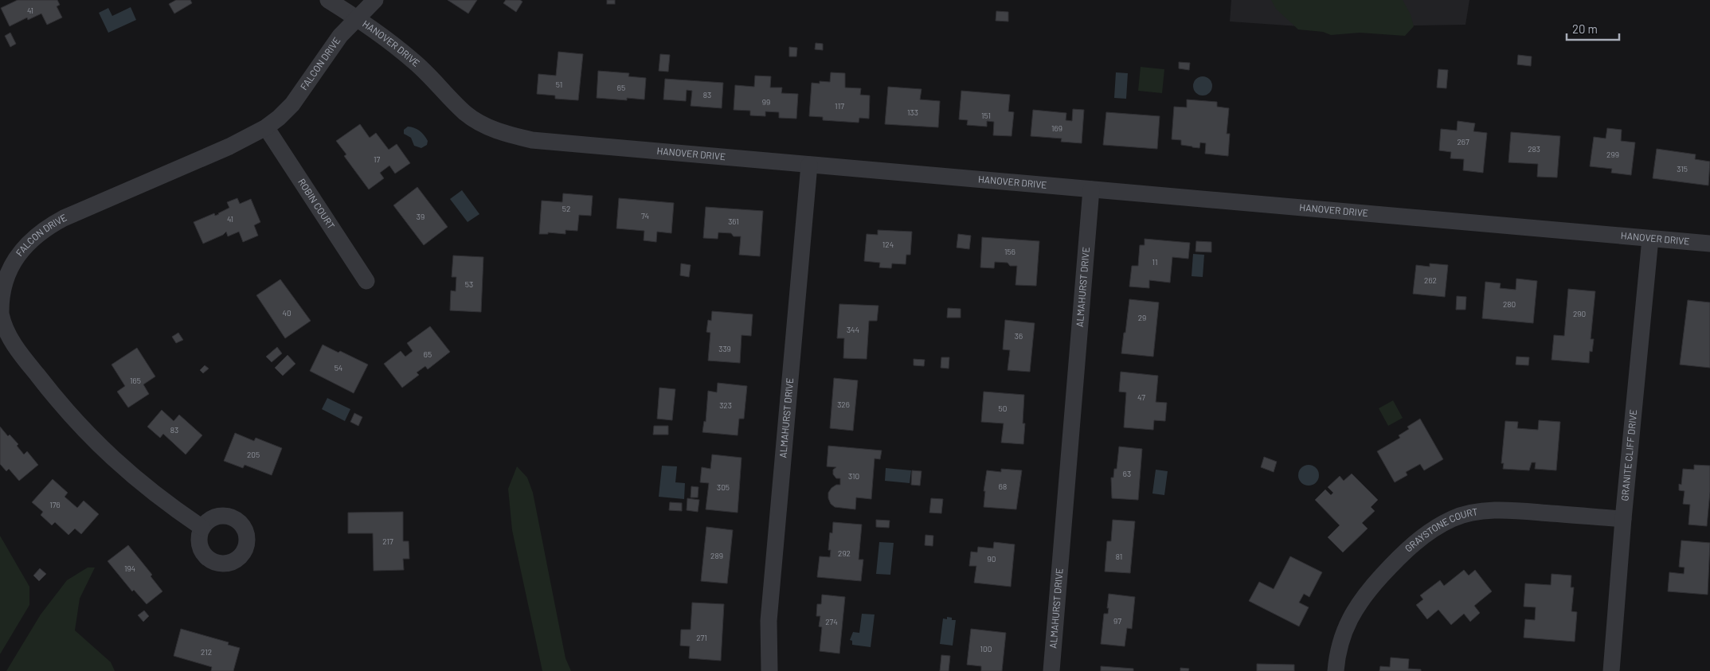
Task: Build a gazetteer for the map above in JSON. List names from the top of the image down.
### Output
{
  "streets": {
    "street": [
      "HANOVER DRIVE",
      "FALCON DRIVE",
      "ROBIN COURT",
      "ALMAHURST DRIVE",
      "GRANITE CLIFF DRIVE",
      "GRAYSTONE COURT"
    ]
  },
  "crossings": [
    ["HANOVER DRIVE", "FALCON DRIVE"],
    ["HANOVER DRIVE", "ALMAHURST DRIVE"],
    ["HANOVER DRIVE", "GRANITE CLIFF DRIVE"],
    ["FALCON DRIVE", "ROBIN COURT"],
    ["GRANITE CLIFF DRIVE", "GRAYSTONE COURT"]
  ],
  "house_numbers": [
    "41",
    "51",
    "65",
    "83",
    "99",
    "117",
    "133",
    "151",
    "169",
    "267",
    "283",
    "299",
    "17",
    "315",
    "52",
    "74",
    "39",
    "41",
    "361",
    "124",
    "156",
    "11",
    "262",
    "53",
    "280",
    "40",
    "290",
    "29",
    "344",
    "36",
    "339",
    "65",
    "54",
    "165",
    "47",
    "326",
    "323",
    "50",
    "83",
    "205",
    "63",
    "310",
    "68",
    "305",
    "176",
    "217",
    "292",
    "289",
    "81",
    "90",
    "194",
    "97",
    "274",
    "271",
    "100",
    "212"
  ],
  "scale_bar": "20 m"
}
